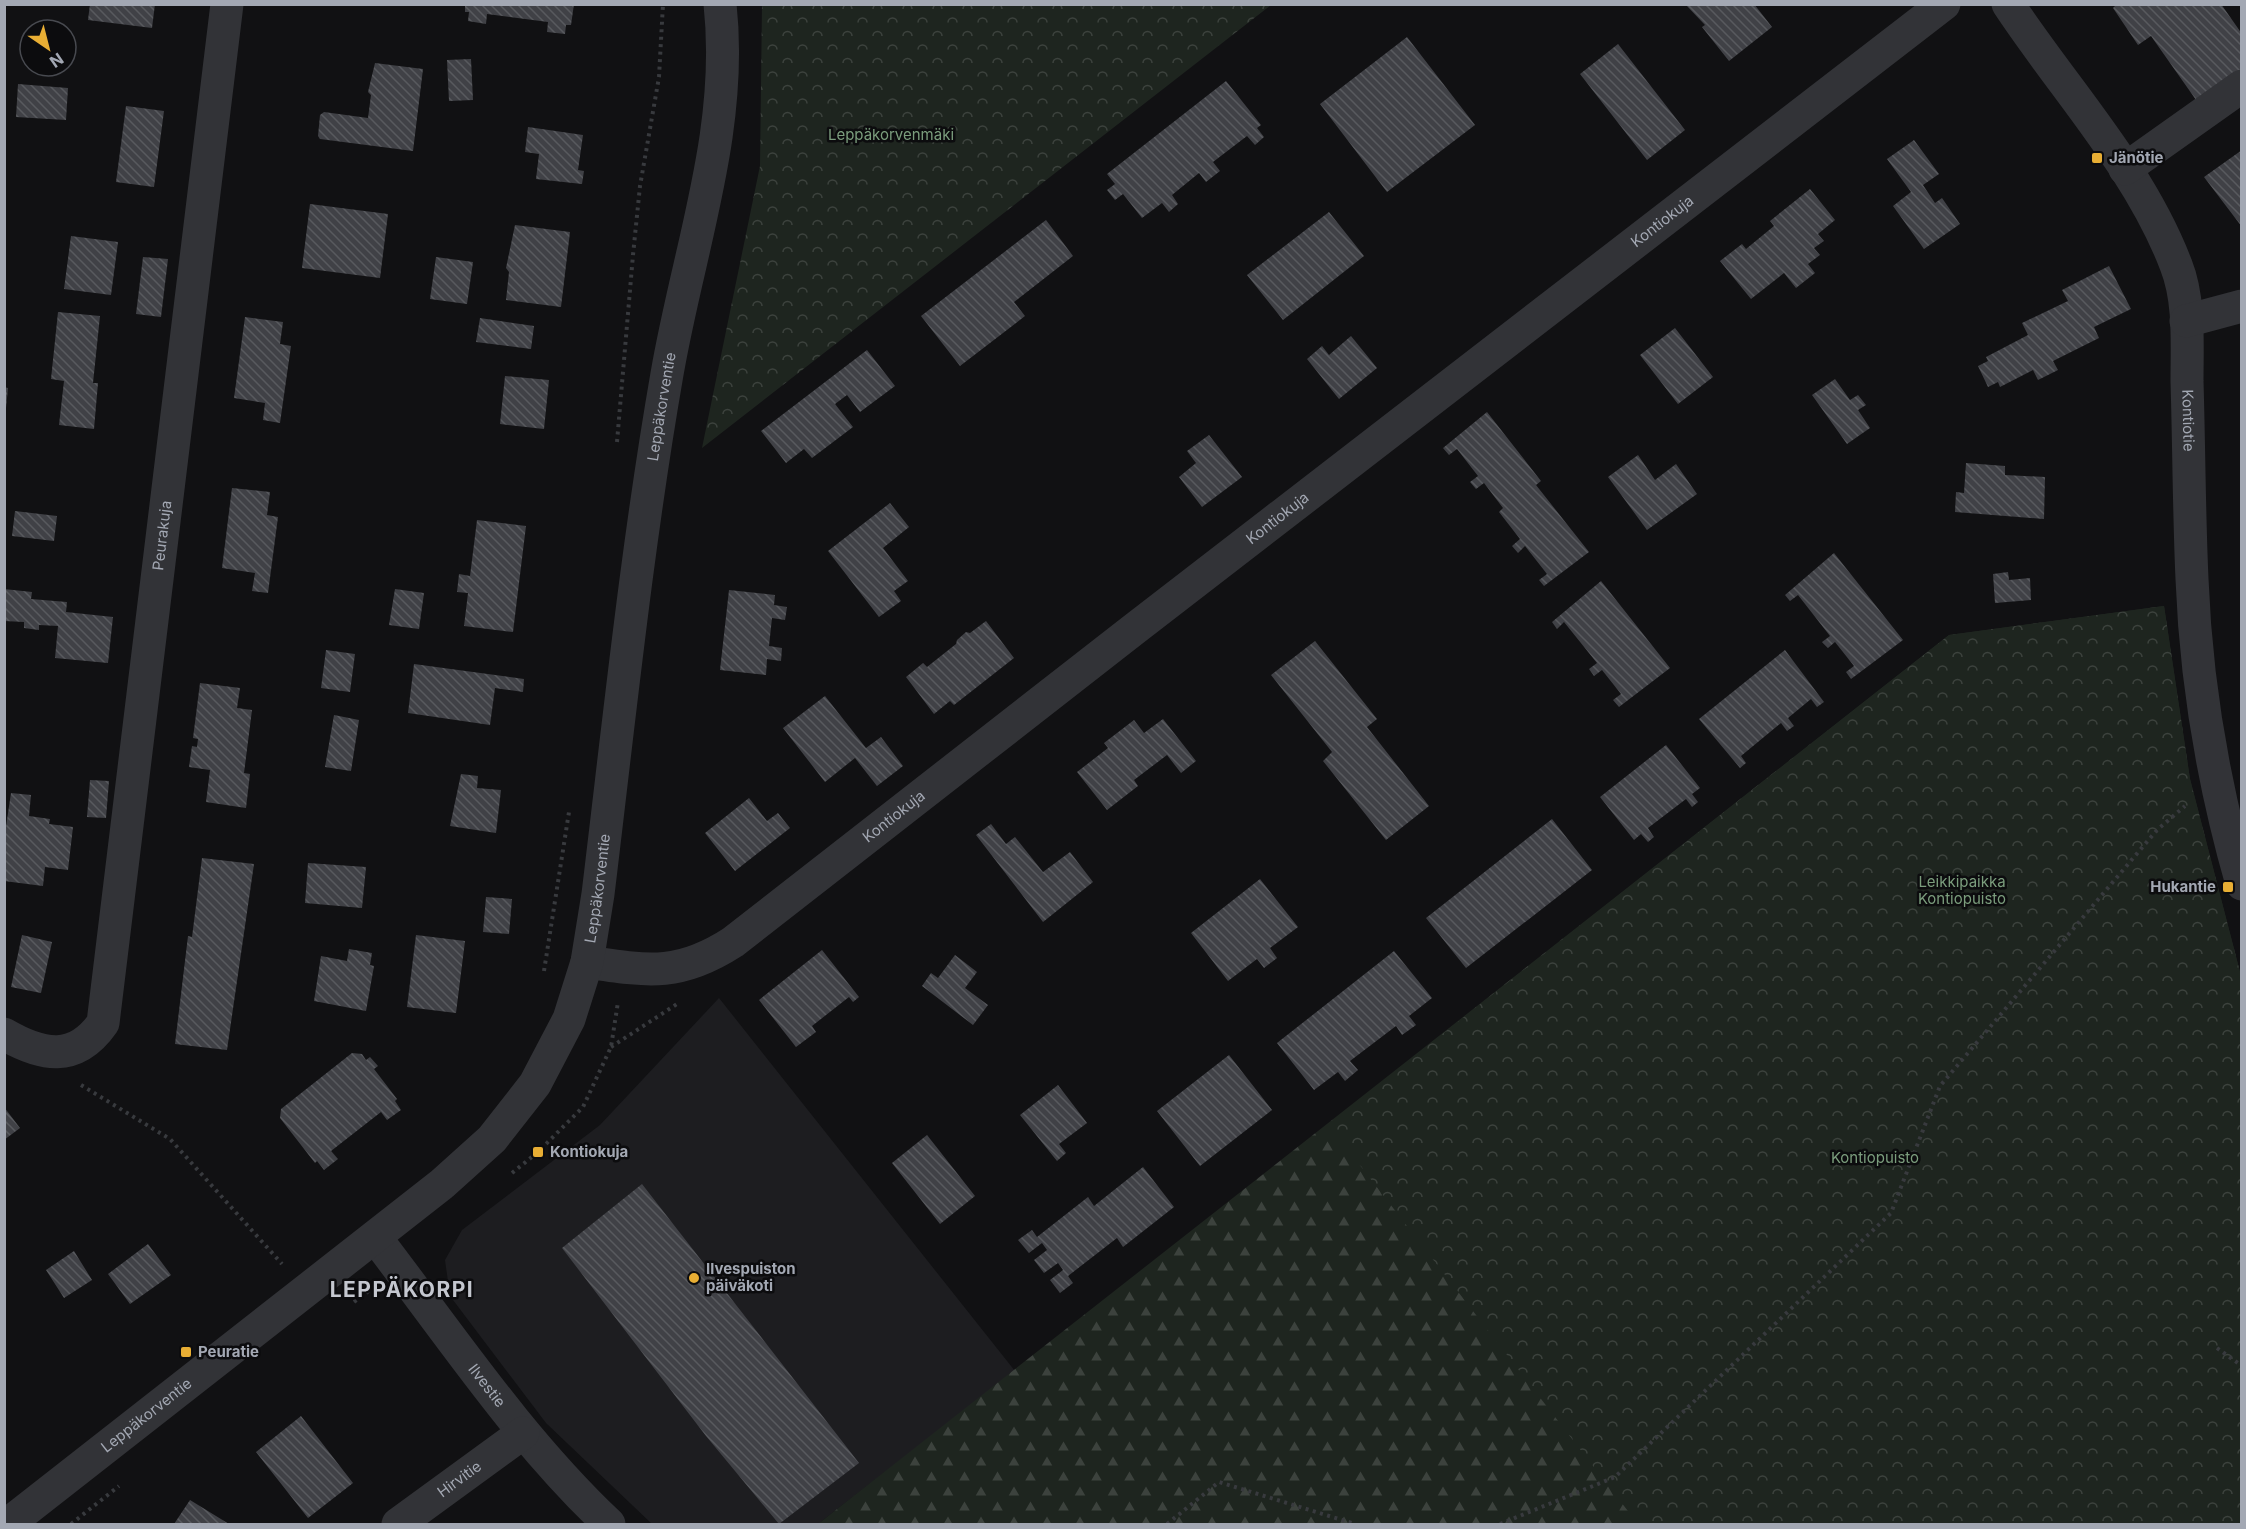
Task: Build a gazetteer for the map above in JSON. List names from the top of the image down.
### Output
{
  "streets": {
    "street": [
      "Kontiokuja",
      "Leppäkorventie",
      "Kontiotie",
      "Peurakuja",
      "Ilvestie",
      "Hirvitie"
    ]
  },
  "crossings": [
    ["Kontiokuja", "Leppäkorventie"],
    ["Leppäkorventie", "Ilvestie"],
    ["Ilvestie", "Hirvitie"]
  ],
  "districts": ["LEPPÄKORPI"],
  "parks": ["Leppäkorvenmäki", "Leikkipaikka Kontiopuisto", "Kontiopuisto"],
  "places": {
    "transit": [
      "Jänötie",
      "Hukantie",
      "Kontiokuja",
      "Peuratie"
    ],
    "other": ["Ilvespuiston päiväkoti"]
  },
  "north": "bottom right"
}
